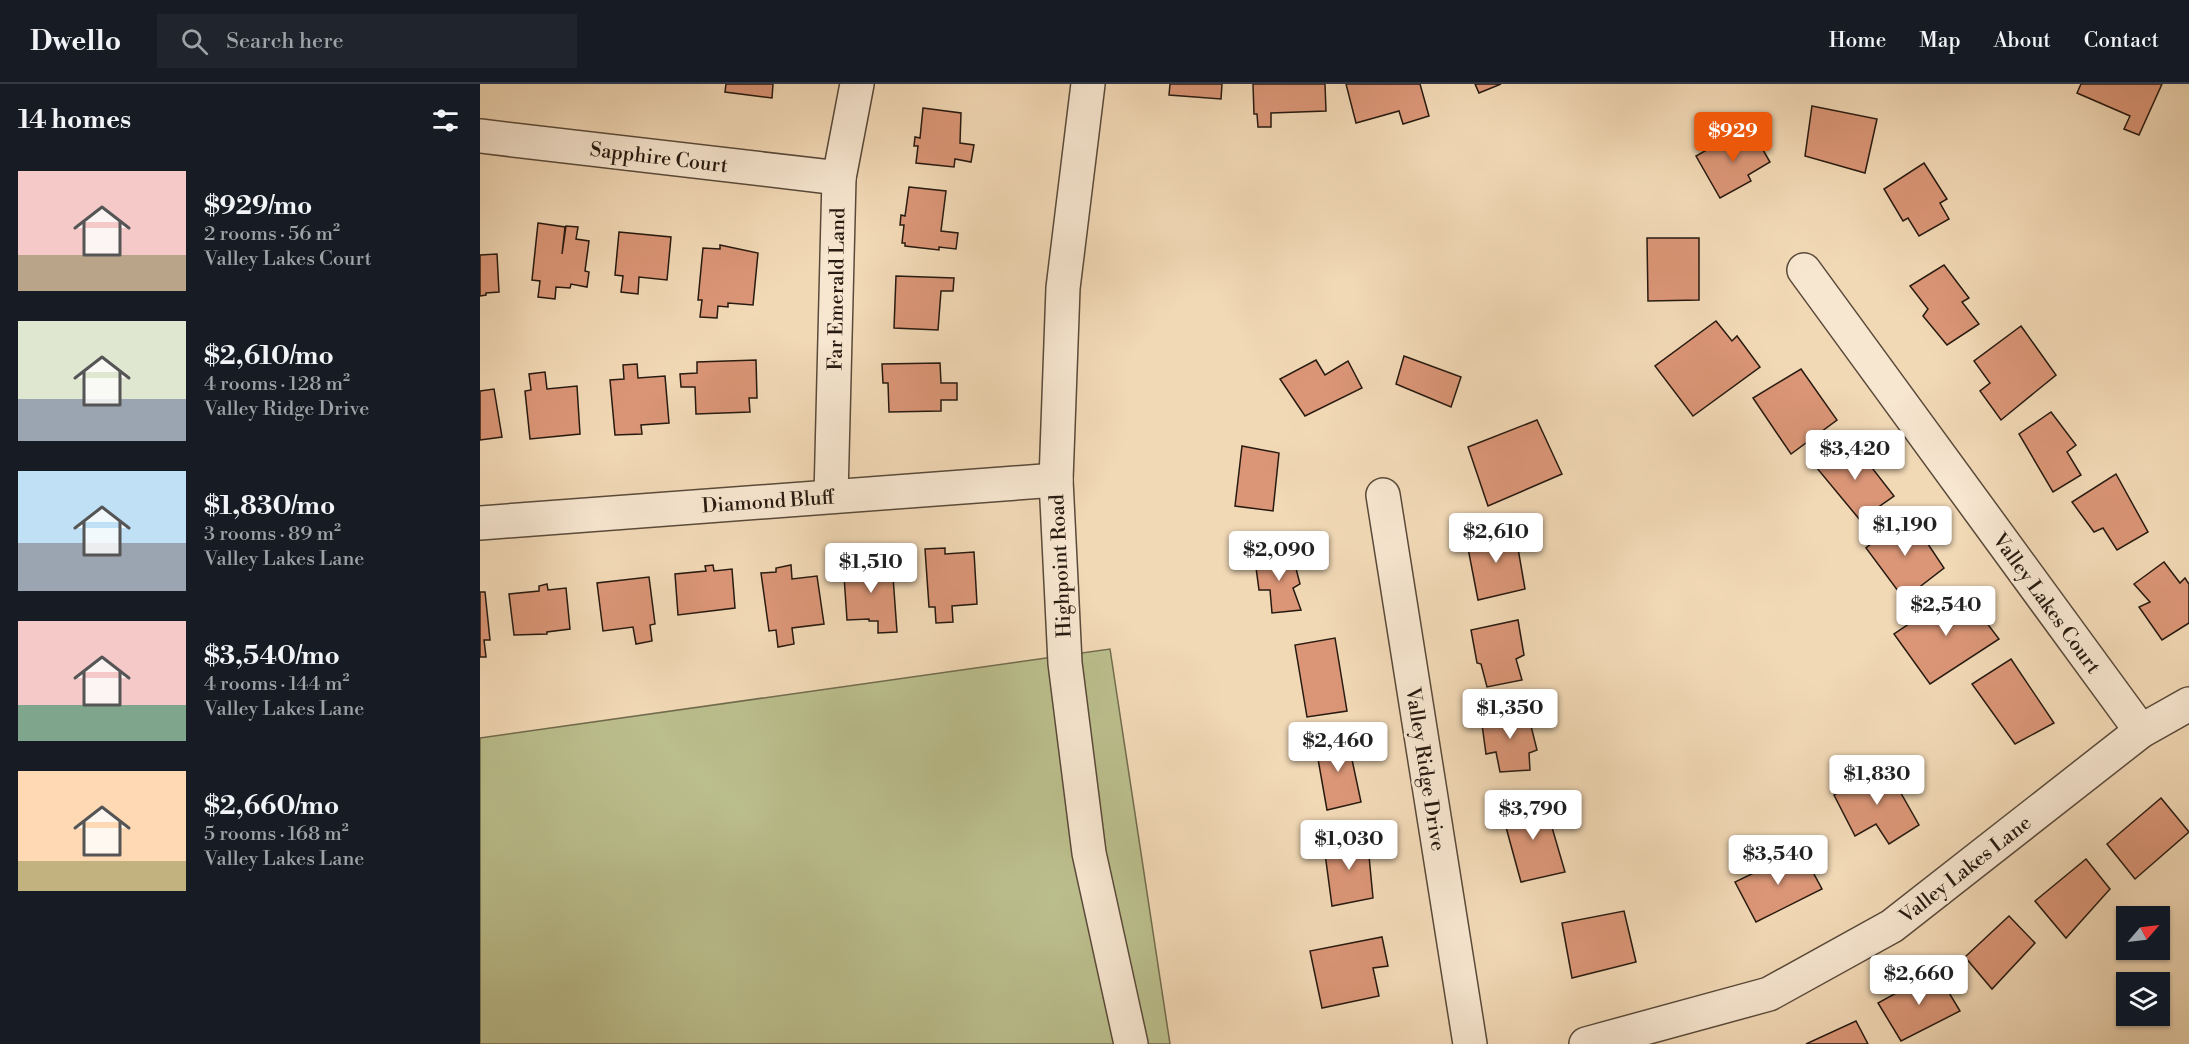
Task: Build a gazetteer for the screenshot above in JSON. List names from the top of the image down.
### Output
{
  "streets": {
    "street": [
      "Sapphire Court",
      "Far Emerald Land",
      "Diamond Bluff",
      "Highpoint Road",
      "Valley Lakes Court",
      "Valley Ridge Drive",
      "Valley Lakes Lane"
    ]
  },
  "crossings": [
    ["Sapphire Court", "Far Emerald Land"],
    ["Far Emerald Land", "Diamond Bluff"],
    ["Diamond Bluff", "Highpoint Road"],
    ["Valley Lakes Court", "Valley Lakes Lane"]
  ],
  "north": "top right",
  "page": {
    "header": "Dwello",
    "search": "Search here",
    "nav": [
      "Home",
      "Map",
      "About",
      "Contact"
    ],
    "heading": "14 homes",
    "price": [
      "$929",
      "$3,420",
      "$1,190",
      "$2,610",
      "$2,090",
      "$1,510",
      "$2,540",
      "$1,350",
      "$2,460",
      "$1,830",
      "$3,790",
      "$1,030",
      "$3,540",
      "$2,660"
    ],
    "list": [
      {
        "name": "$929/mo",
        "note": "2 rooms · 56 m² · Valley Lakes Court"
      },
      {
        "name": "$2,610/mo",
        "note": "4 rooms · 128 m² · Valley Ridge Drive"
      },
      {
        "name": "$1,830/mo",
        "note": "3 rooms · 89 m² · Valley Lakes Lane"
      },
      {
        "name": "$3,540/mo",
        "note": "4 rooms · 144 m² · Valley Lakes Lane"
      },
      {
        "name": "$2,660/mo",
        "note": "5 rooms · 168 m² · Valley Lakes Lane"
      }
    ]
  }
}
